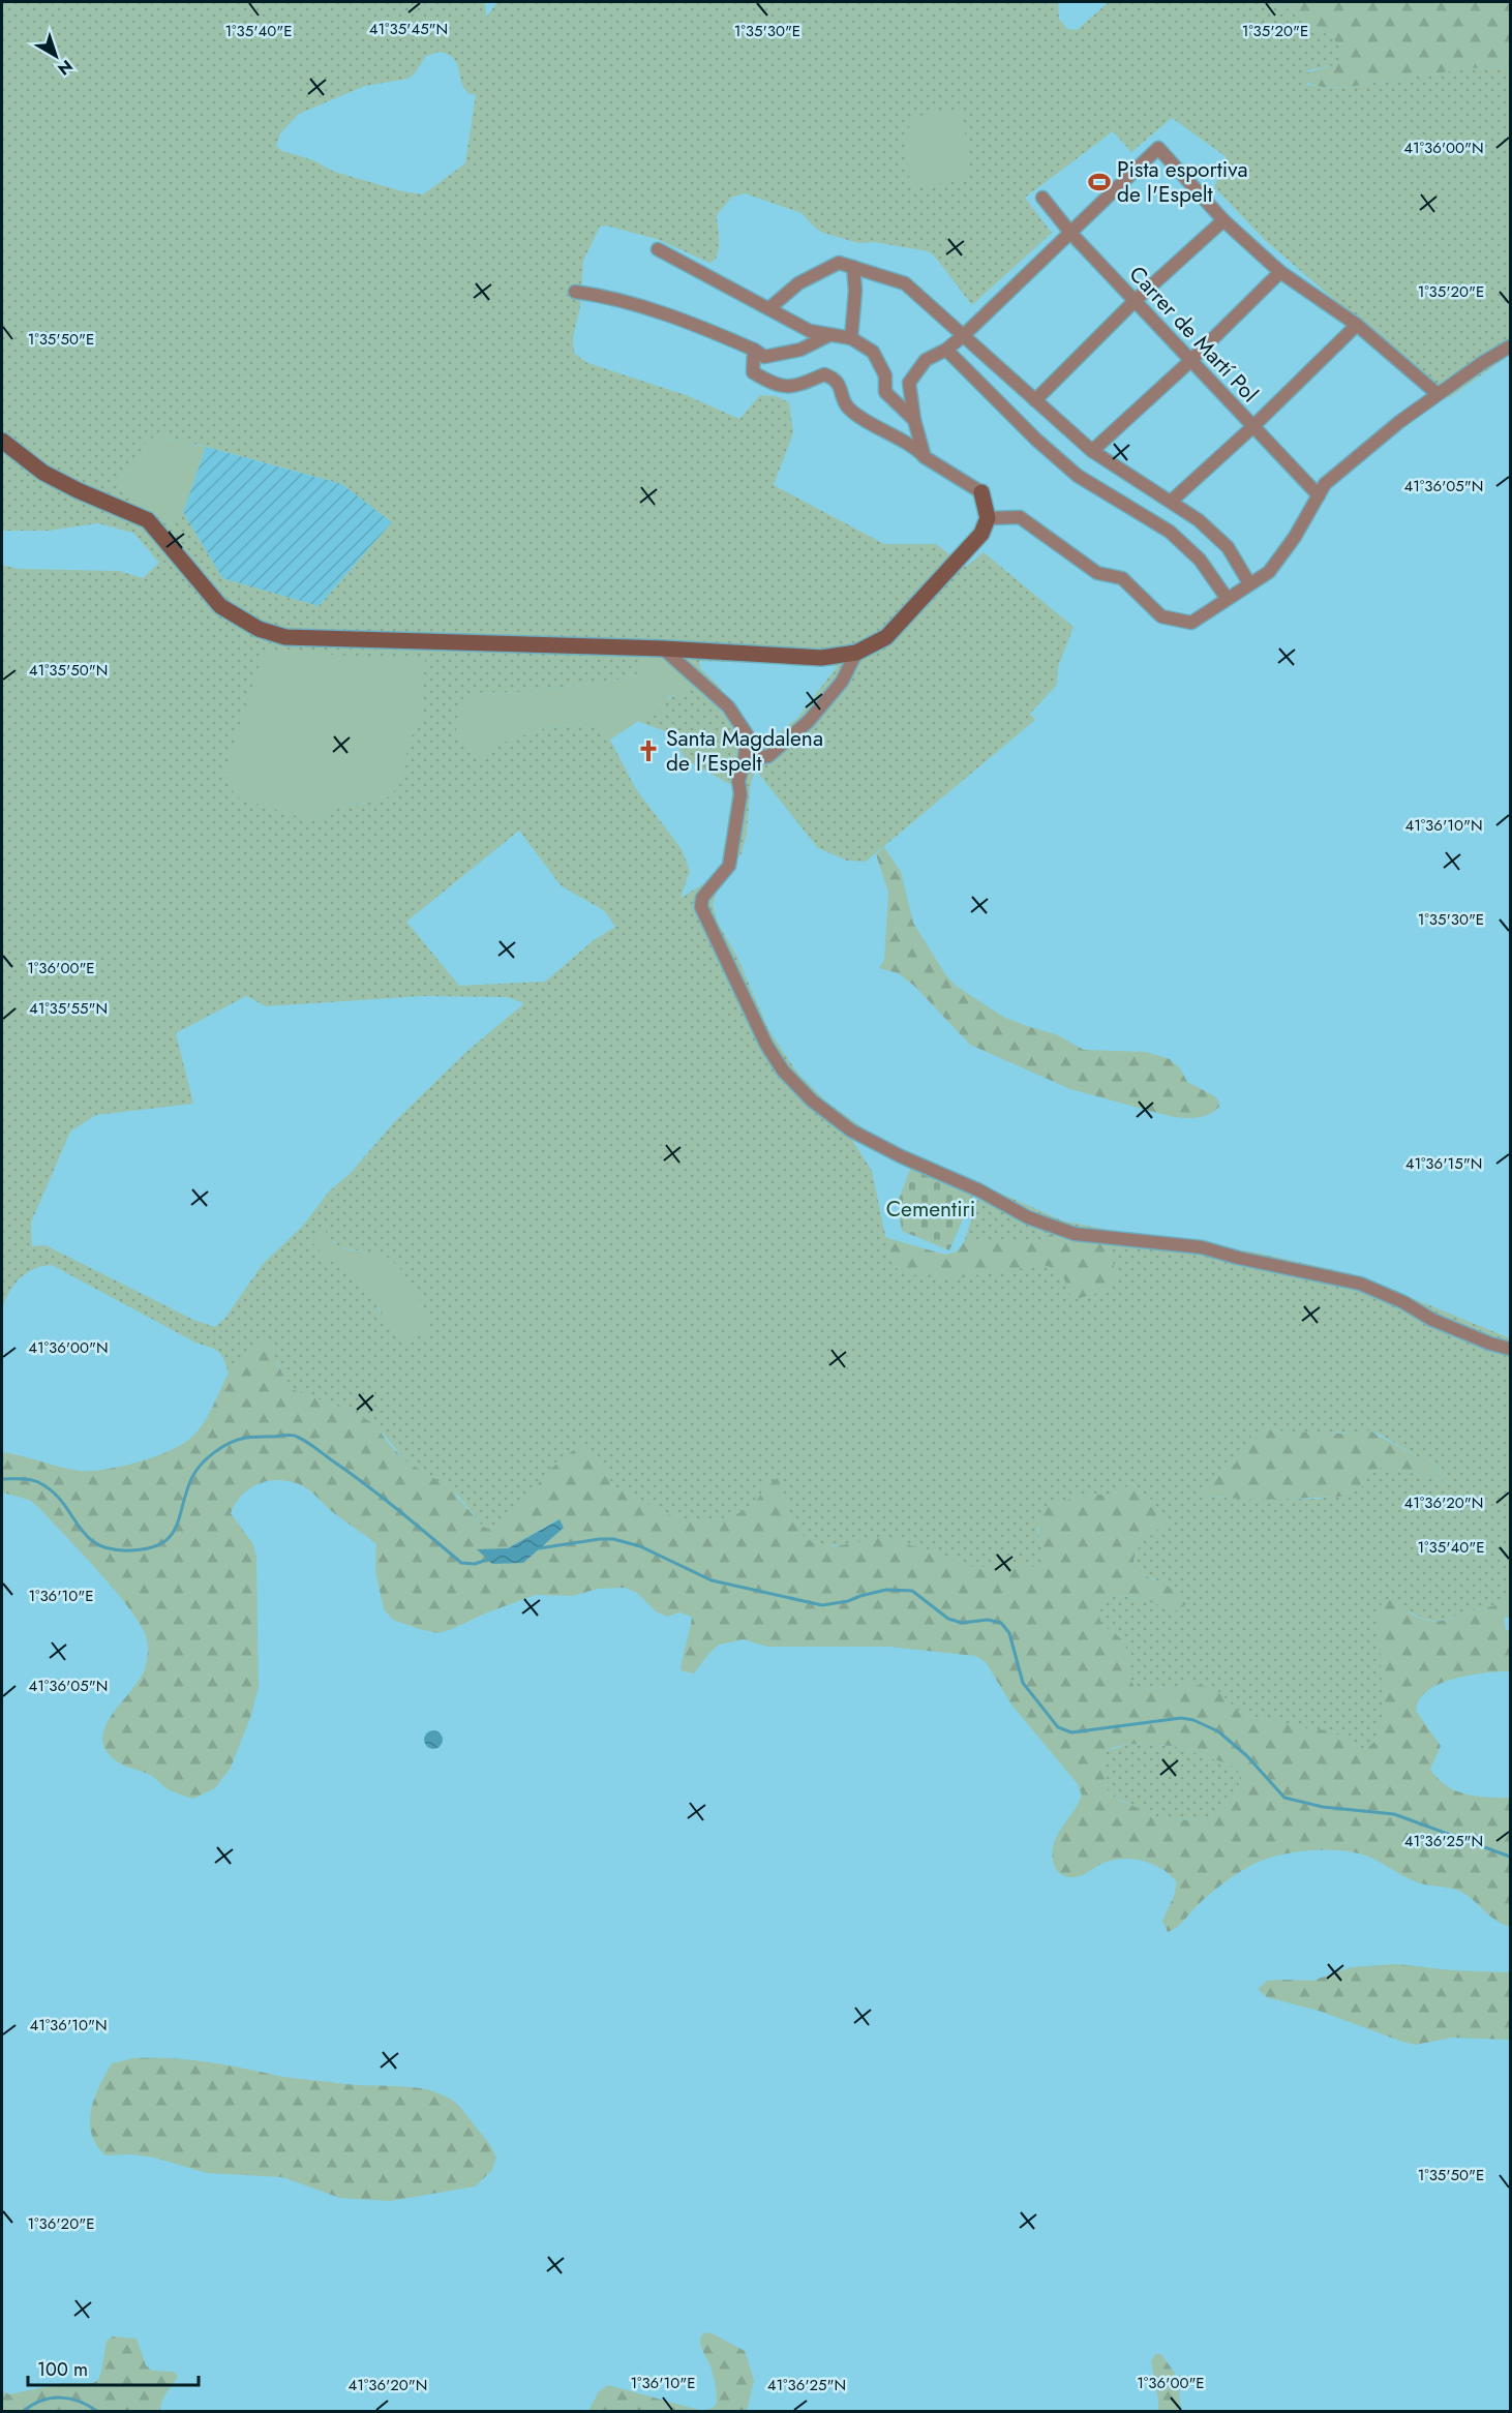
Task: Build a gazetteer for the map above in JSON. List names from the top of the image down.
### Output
{
  "streets": {
    "street": ["Carrer de Martí Pol"]
  },
  "parks": ["Cementiri"],
  "places": {
    "sports": ["Pista esportiva de l'Espelt"],
    "church": ["Santa Magdalena de l'Espelt"]
  },
  "scale_bar": "100 m",
  "north": "bottom right",
  "coordinates": [
    "41°35'45\"N",
    "1°35'40\"E",
    "1°35'30\"E",
    "1°35'20\"E",
    "41°36'00\"N",
    "1°35'50\"E",
    "41°36'05\"N",
    "41°35'50\"N",
    "41°36'10\"N",
    "1°36'00\"E",
    "41°35'55\"N",
    "41°36'15\"N",
    "41°36'20\"N",
    "1°36'10\"E",
    "41°36'25\"N",
    "1°36'20\"E"
  ]
}
